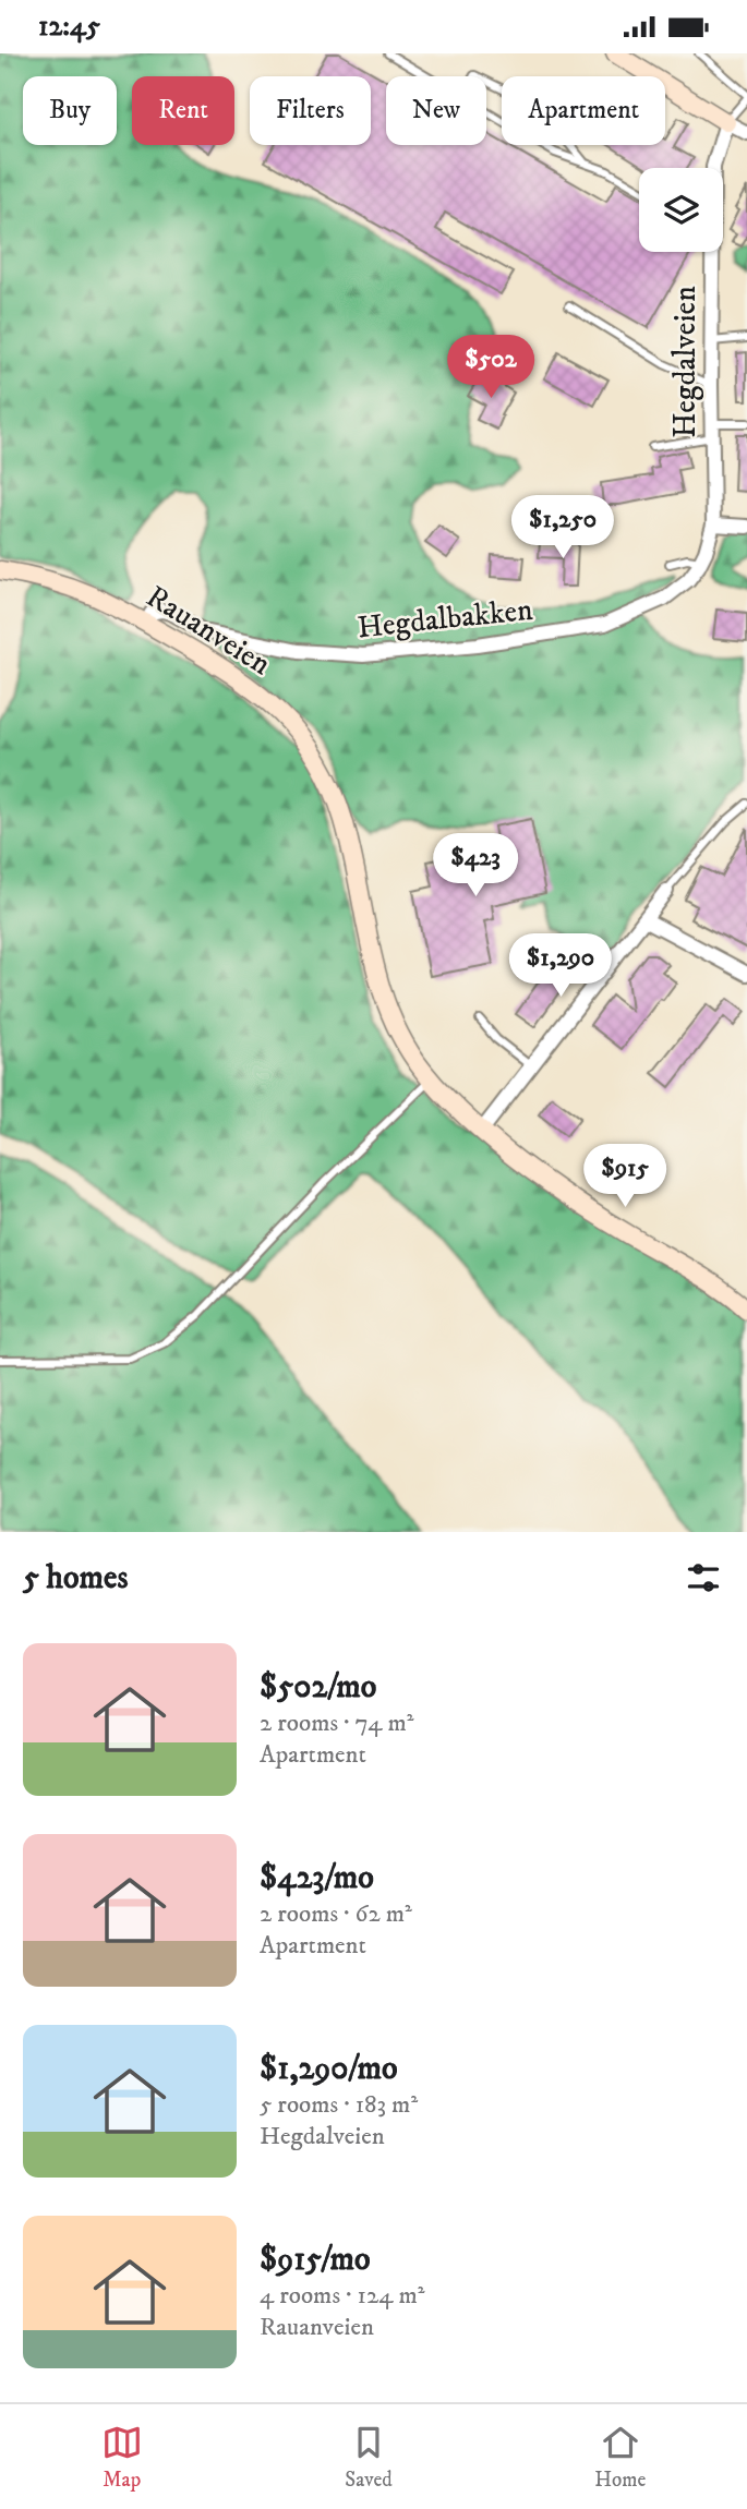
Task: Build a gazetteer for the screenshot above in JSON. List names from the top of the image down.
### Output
{
  "streets": {
    "main road": ["Rauanveien"],
    "street": ["Hegdalveien", "Hegdalbakken"]
  },
  "crossings": [
    ["Hegdalveien", "Hegdalbakken"],
    ["Hegdalbakken", "Rauanveien"]
  ],
  "page": {
    "status": "12:45",
    "chip": [
      "Buy",
      "Rent",
      "Filters",
      "New",
      "Apartment"
    ],
    "price": [
      "$502",
      "$1,250",
      "$423",
      "$1,290",
      "$915"
    ],
    "heading": "5 homes",
    "list": [
      {
        "name": "$502/mo",
        "note": "2 rooms · 74 m² · Apartment"
      },
      {
        "name": "$423/mo",
        "note": "2 rooms · 62 m² · Apartment"
      },
      {
        "name": "$1,290/mo",
        "note": "5 rooms · 183 m² · Hegdalveien"
      },
      {
        "name": "$915/mo",
        "note": "4 rooms · 124 m² · Rauanveien"
      }
    ],
    "tabs": ["Map", "Saved", "Home"]
  }
}
